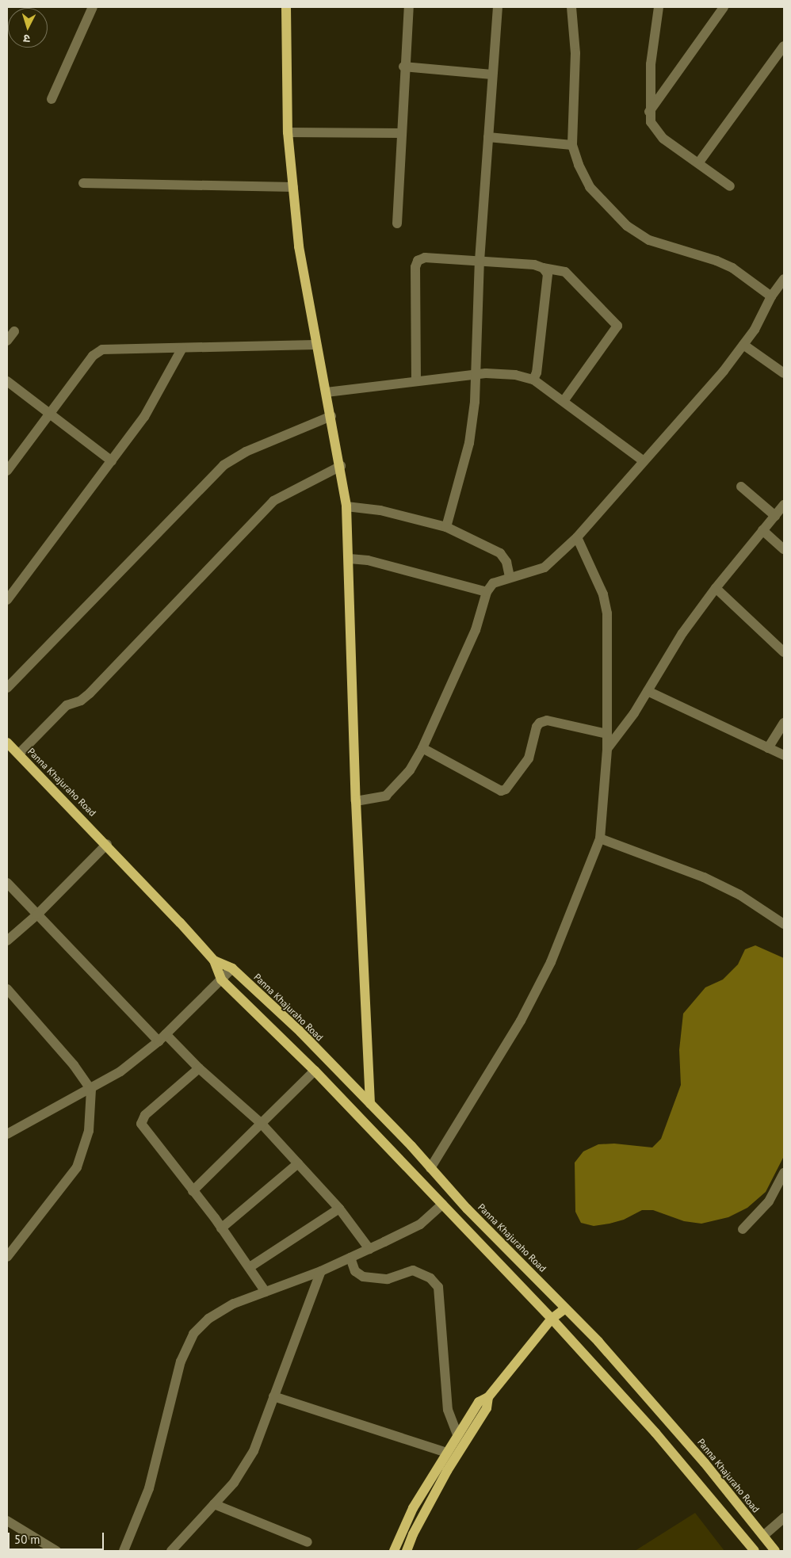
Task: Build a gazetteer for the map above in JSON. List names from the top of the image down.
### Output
{
  "streets": {
    "main road": ["Panna Khajuraho Road"]
  },
  "scale_bar": "50 m",
  "north": "bottom"
}
